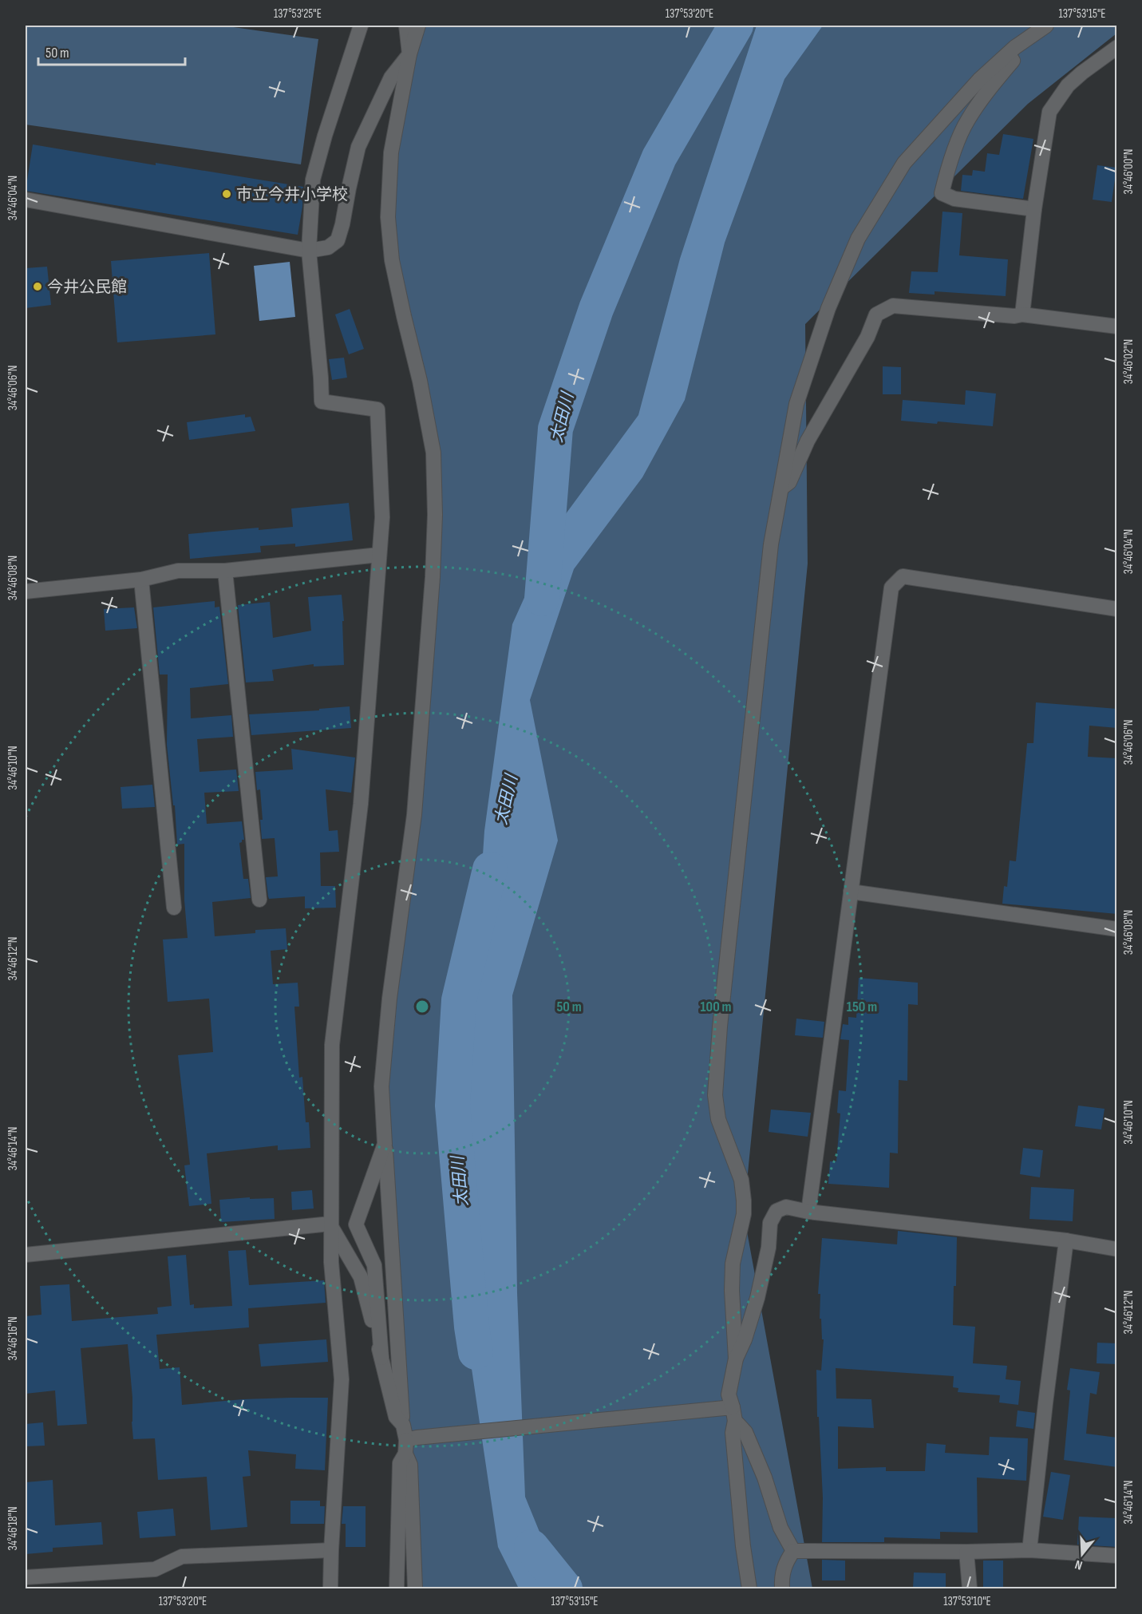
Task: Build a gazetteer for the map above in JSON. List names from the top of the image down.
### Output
{
  "water": ["太田川"],
  "places": ["市立今井小学校", "今井公民館"],
  "scale_bar": "50 m",
  "north": "bottom",
  "coordinates": [
    "137°53'25\"E",
    "137°53'20\"E",
    "137°53'15\"E",
    "34°46'00\"N",
    "34°46'04\"N",
    "34°46'02\"N",
    "34°46'06\"N",
    "34°46'08\"N",
    "34°46'10\"N",
    "34°46'12\"N",
    "34°46'14\"N",
    "34°46'16\"N",
    "34°46'18\"N",
    "137°53'10\"E"
  ],
  "rings": ["50 m", "100 m", "150 m"]
}
